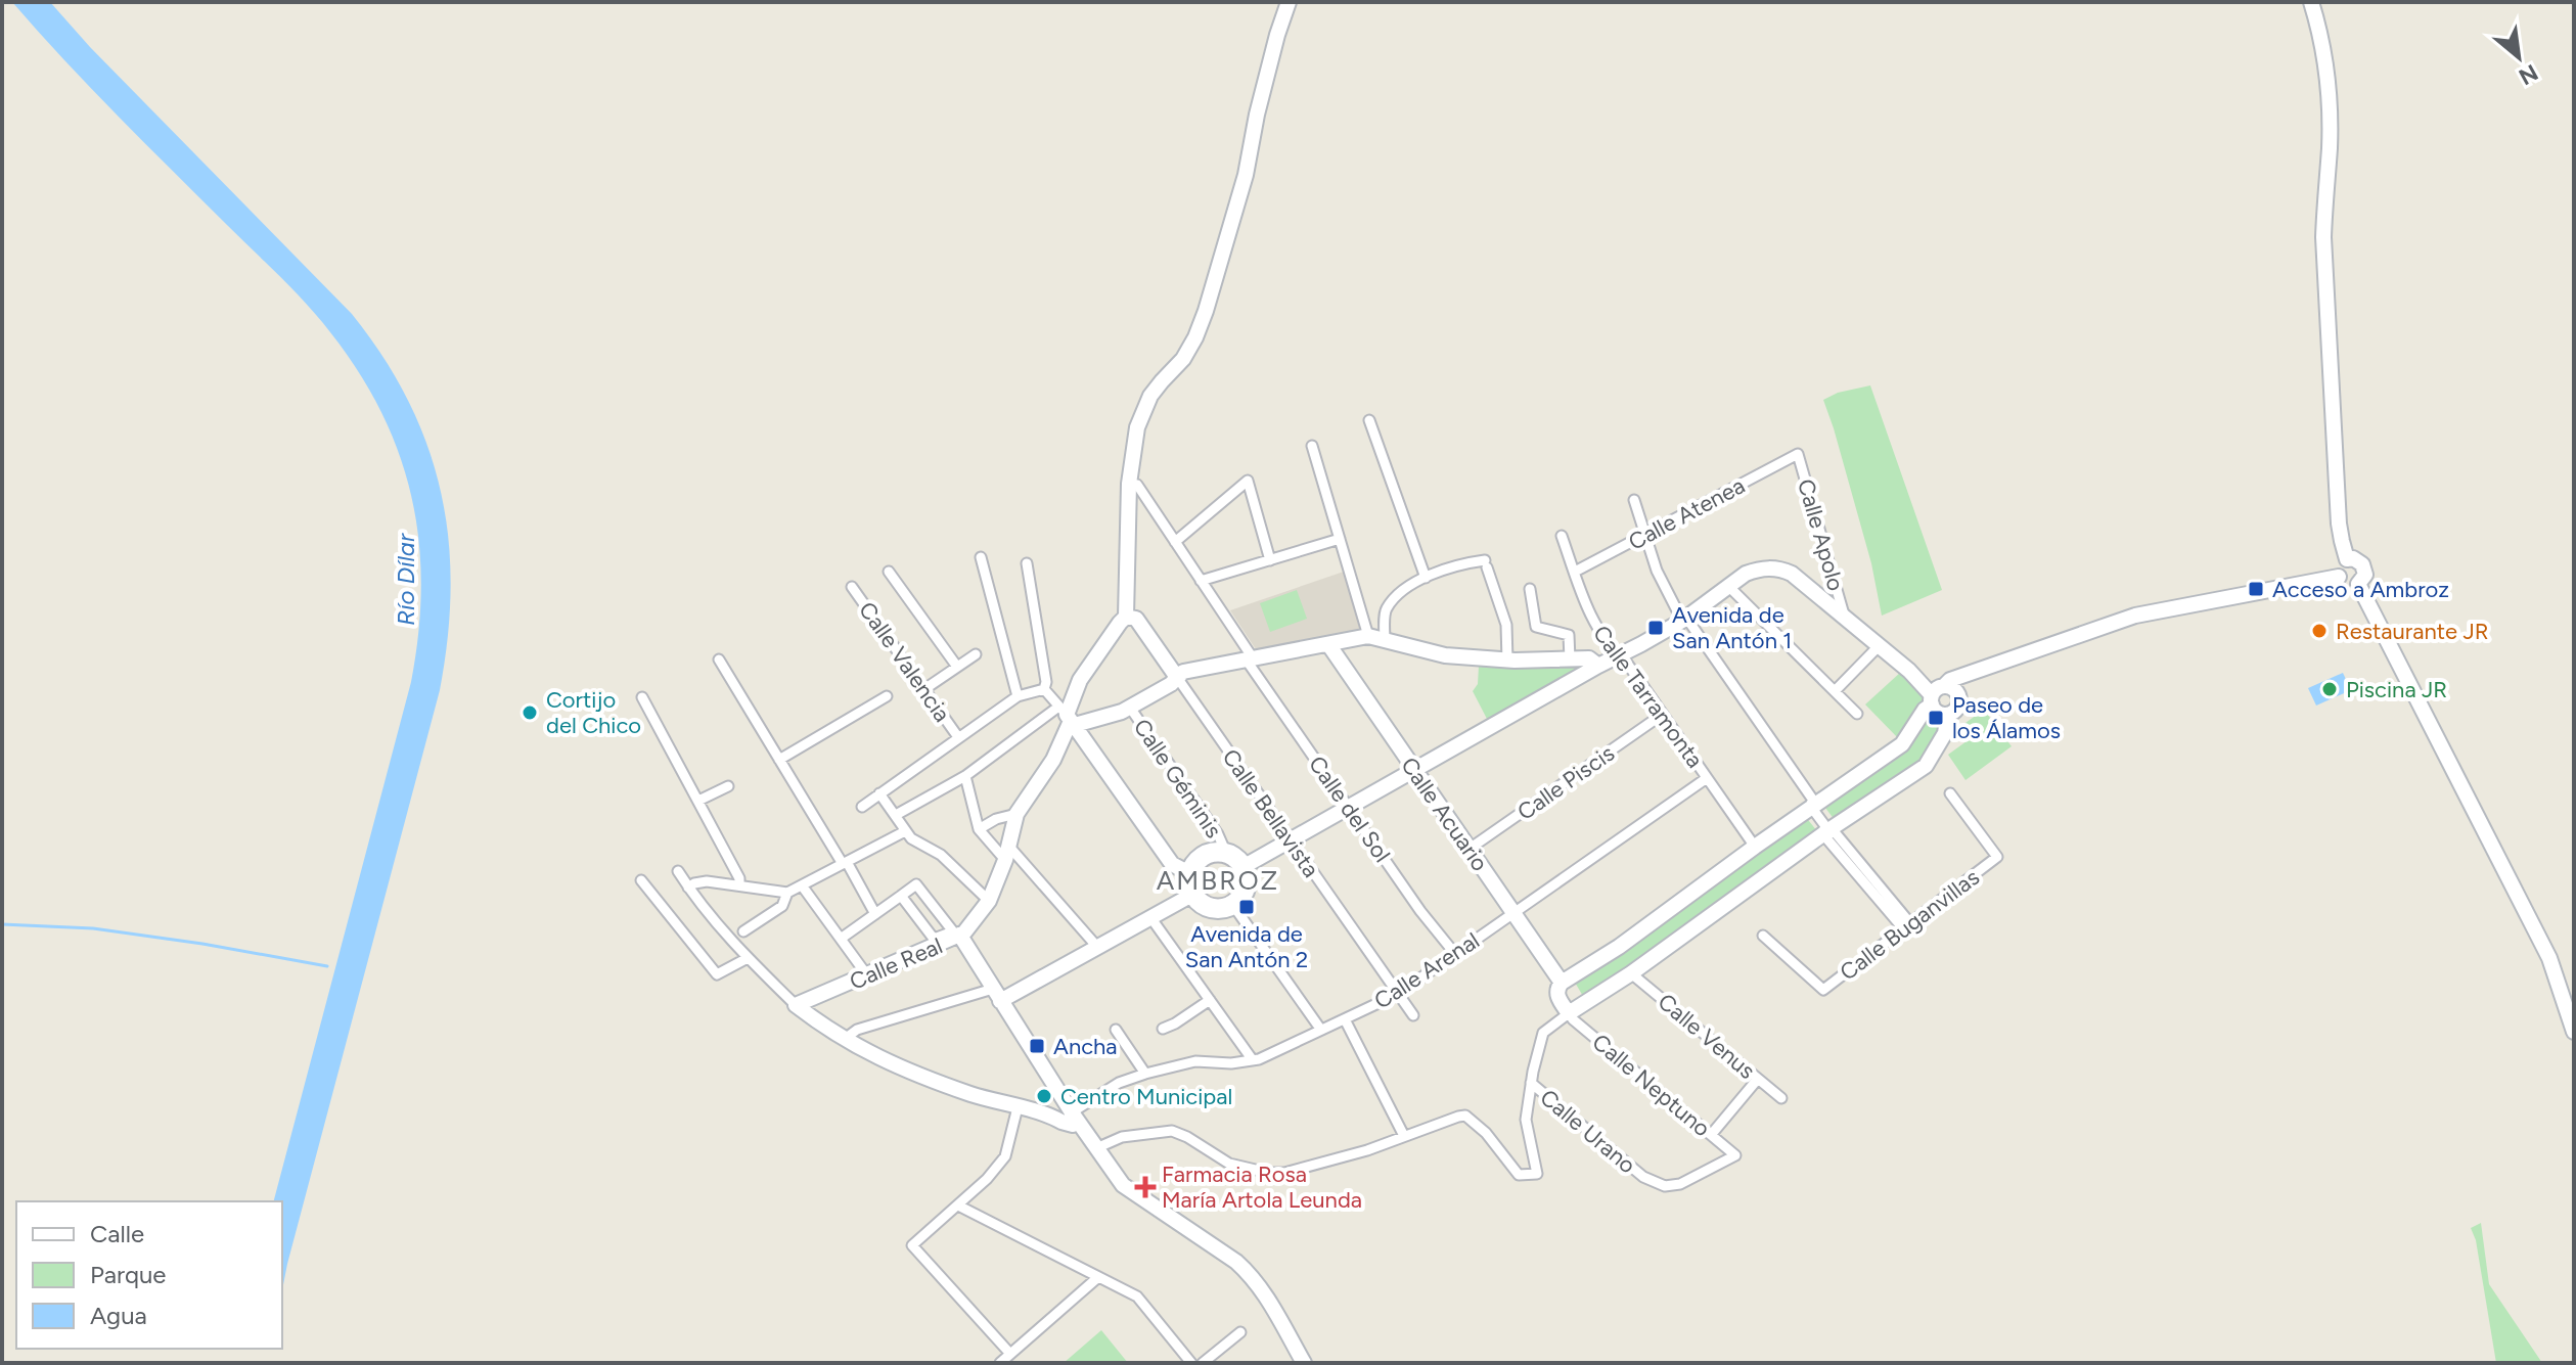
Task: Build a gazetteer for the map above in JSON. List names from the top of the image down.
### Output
{
  "streets": {
    "street": [
      "Calle Atenea",
      "Calle Apolo",
      "Calle Valencia",
      "Calle Tarramonta",
      "Calle Géminis",
      "Calle Piscis",
      "Calle del Sol",
      "Calle Bellavista",
      "Calle Acuario",
      "Calle Buganvillas",
      "Calle Real",
      "Calle Arenal",
      "Calle Venus",
      "Calle Neptuno",
      "Calle Urano"
    ]
  },
  "crossings": [
    ["Calle Atenea", "Calle Apolo"],
    ["Calle Atenea", "Calle Tarramonta"],
    ["Calle Tarramonta", "Calle Piscis"],
    ["Calle Tarramonta", "Calle Arenal"],
    ["Calle Piscis", "Calle Acuario"],
    ["Calle del Sol", "Calle Arenal"],
    ["Calle Bellavista", "Calle Real"],
    ["Calle Bellavista", "Calle Arenal"],
    ["Calle Acuario", "Calle Arenal"],
    ["Calle Neptuno", "Calle Urano"]
  ],
  "districts": ["AMBROZ"],
  "water": ["Río Dílar"],
  "places": {
    "transit": [
      "Acceso a Ambroz",
      "Avenida de San Antón 1",
      "Paseo de los Álamos",
      "Avenida de San Antón 2",
      "Ancha"
    ],
    "other": [
      "Restaurante JR",
      "Piscina JR",
      "Cortijo del Chico",
      "Centro Municipal"
    ],
    "health": ["Farmacia Rosa María Artola Leunda"]
  },
  "legend": ["Calle", "Parque", "Agua"],
  "north": "bottom right"
}
